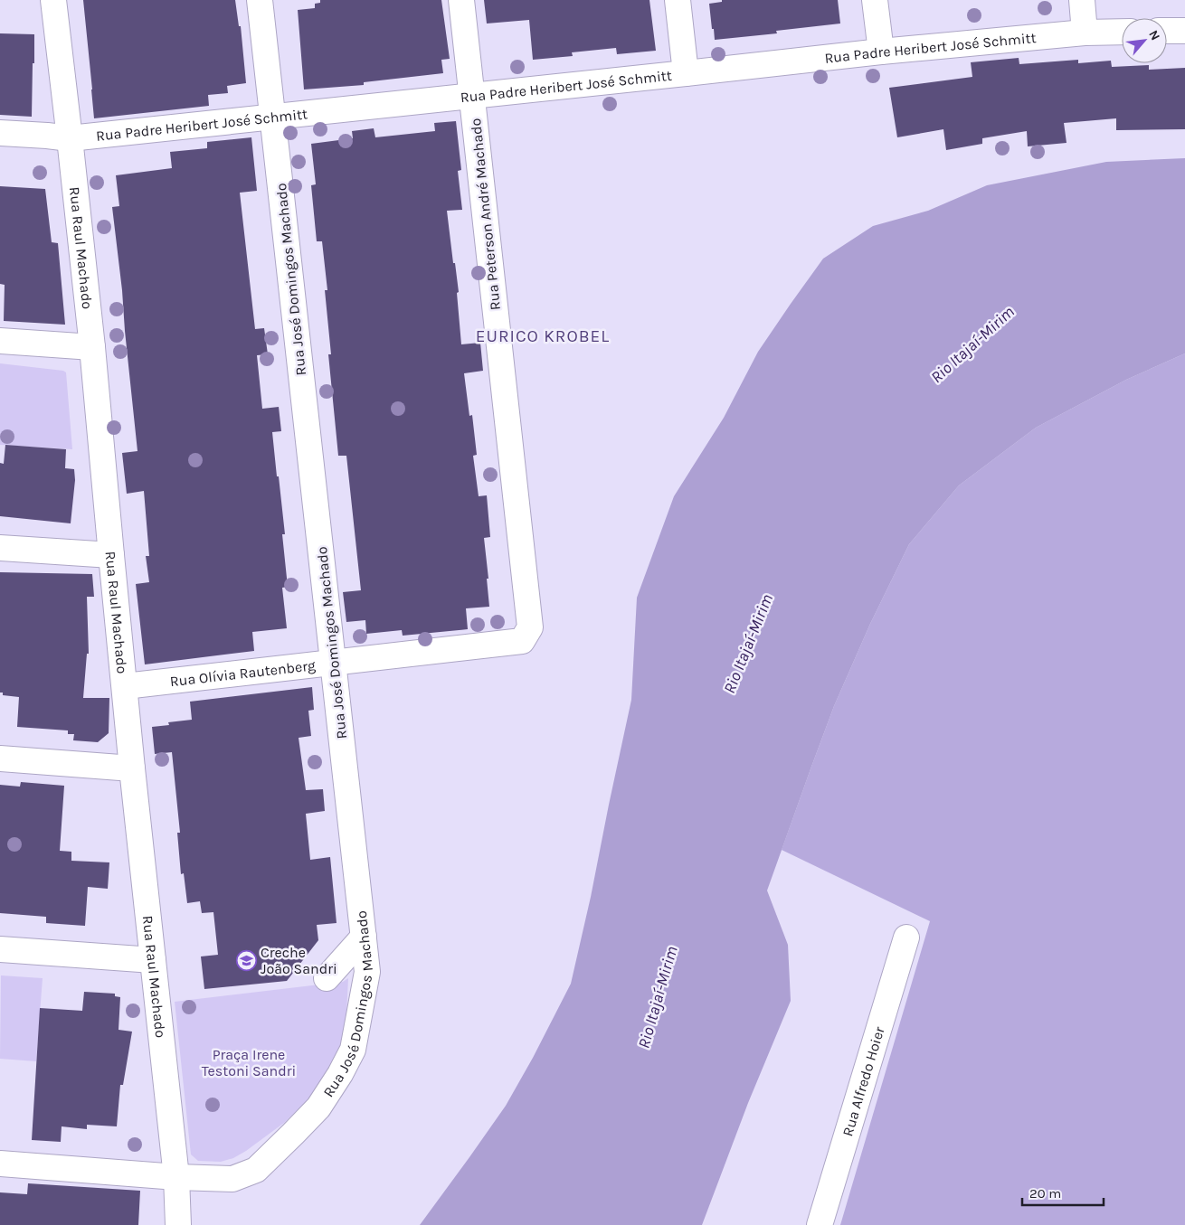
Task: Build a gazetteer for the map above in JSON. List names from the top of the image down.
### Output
{
  "streets": {
    "street": [
      "Rua Padre Heribert José Schmitt",
      "Rua Peterson André Machado",
      "Rua Raul Machado",
      "Rua José Domingos Machado",
      "Rua Olívia Rautenberg",
      "Rua Alfredo Hoier"
    ]
  },
  "crossings": [
    ["Rua Padre Heribert José Schmitt", "Rua Peterson André Machado"],
    ["Rua Padre Heribert José Schmitt", "Rua Raul Machado"],
    ["Rua Padre Heribert José Schmitt", "Rua José Domingos Machado"],
    ["Rua Peterson André Machado", "Rua Olívia Rautenberg"],
    ["Rua Raul Machado", "Rua José Domingos Machado"],
    ["Rua Raul Machado", "Rua Olívia Rautenberg"],
    ["Rua José Domingos Machado", "Rua Olívia Rautenberg"]
  ],
  "districts": ["EURICO KROBEL"],
  "water": ["Rio Itajaí-Mirim"],
  "parks": ["Praça Irene Testoni Sandri"],
  "places": {
    "school or university": ["Creche João Sandri"]
  },
  "scale_bar": "20 m",
  "north": "top right"
}
